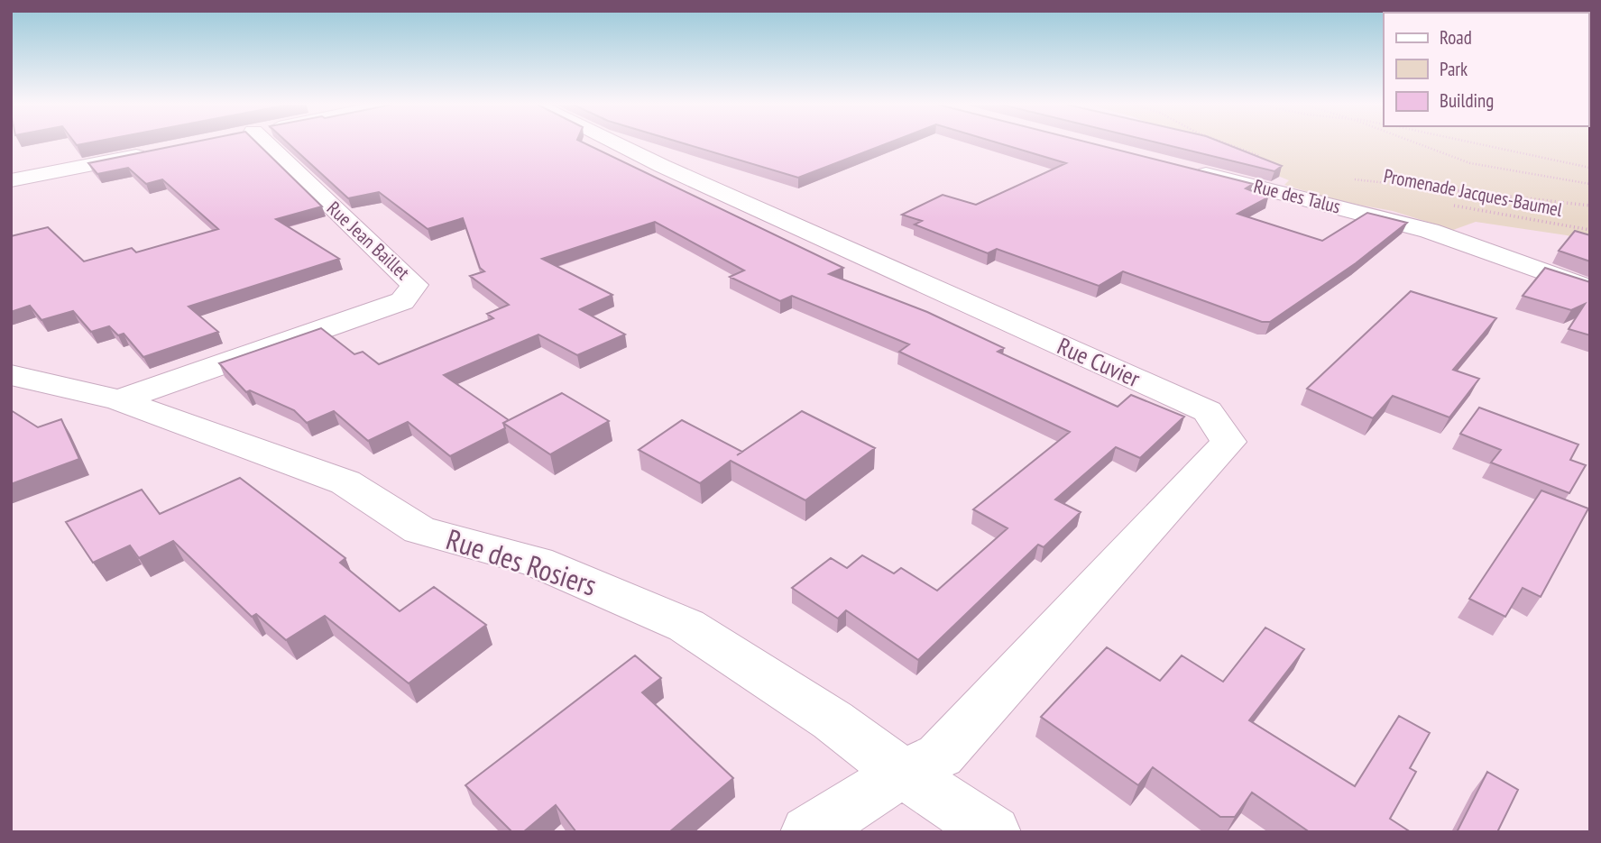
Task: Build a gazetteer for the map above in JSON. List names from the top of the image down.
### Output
{
  "streets": {
    "street": [
      "Rue des Talus",
      "Rue Jean Baillet",
      "Rue Cuvier",
      "Rue des Rosiers"
    ],
    "path": ["Promenade Jacques-Baumel"]
  },
  "crossings": [
    ["Rue Jean Baillet", "Rue des Rosiers"],
    ["Rue Cuvier", "Rue des Rosiers"]
  ],
  "legend": ["Road", "Park", "Building"]
}
